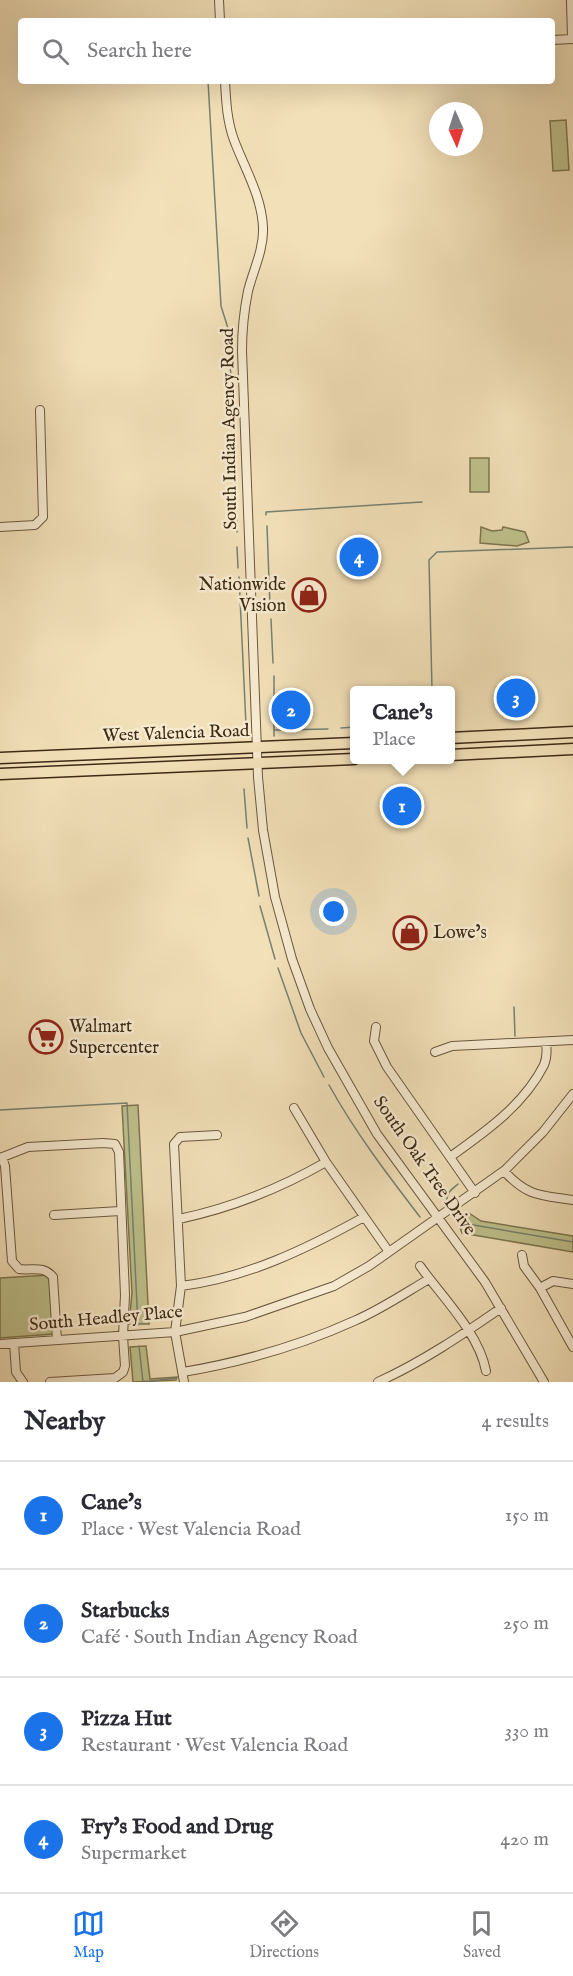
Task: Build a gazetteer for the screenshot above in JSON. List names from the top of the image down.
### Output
{
  "streets": {
    "main road": ["West Valencia Road"],
    "street": ["South Indian Agency Road", "South Oak Tree Drive", "South Headley Place"]
  },
  "crossings": [
    ["South Indian Agency Road", "West Valencia Road"],
    ["South Indian Agency Road", "South Oak Tree Drive"],
    ["West Valencia Road", "South Oak Tree Drive"],
    ["South Oak Tree Drive", "South Headley Place"]
  ],
  "places": {
    "shop": ["Nationwide Vision", "Lowe’s"],
    "supermarket": ["Walmart Supercenter"]
  },
  "north": "bottom",
  "page": {
    "search": "Search here",
    "pins": [
      "4",
      "3",
      "2",
      "1"
    ],
    "popup": ["Cane's", "Place"],
    "heading": ["Nearby", "4 results"],
    "list": [
      {
        "mark": "1",
        "name": "Cane's",
        "note": "Place · West Valencia Road",
        "value": "150 m"
      },
      {
        "mark": "2",
        "name": "Starbucks",
        "note": "Café · South Indian Agency Road",
        "value": "250 m"
      },
      {
        "mark": "3",
        "name": "Pizza Hut",
        "note": "Restaurant · West Valencia Road",
        "value": "330 m"
      },
      {
        "mark": "4",
        "name": "Fry's Food and Drug",
        "note": "Supermarket",
        "value": "420 m"
      }
    ],
    "nav": ["Map", "Directions", "Saved"]
  }
}
